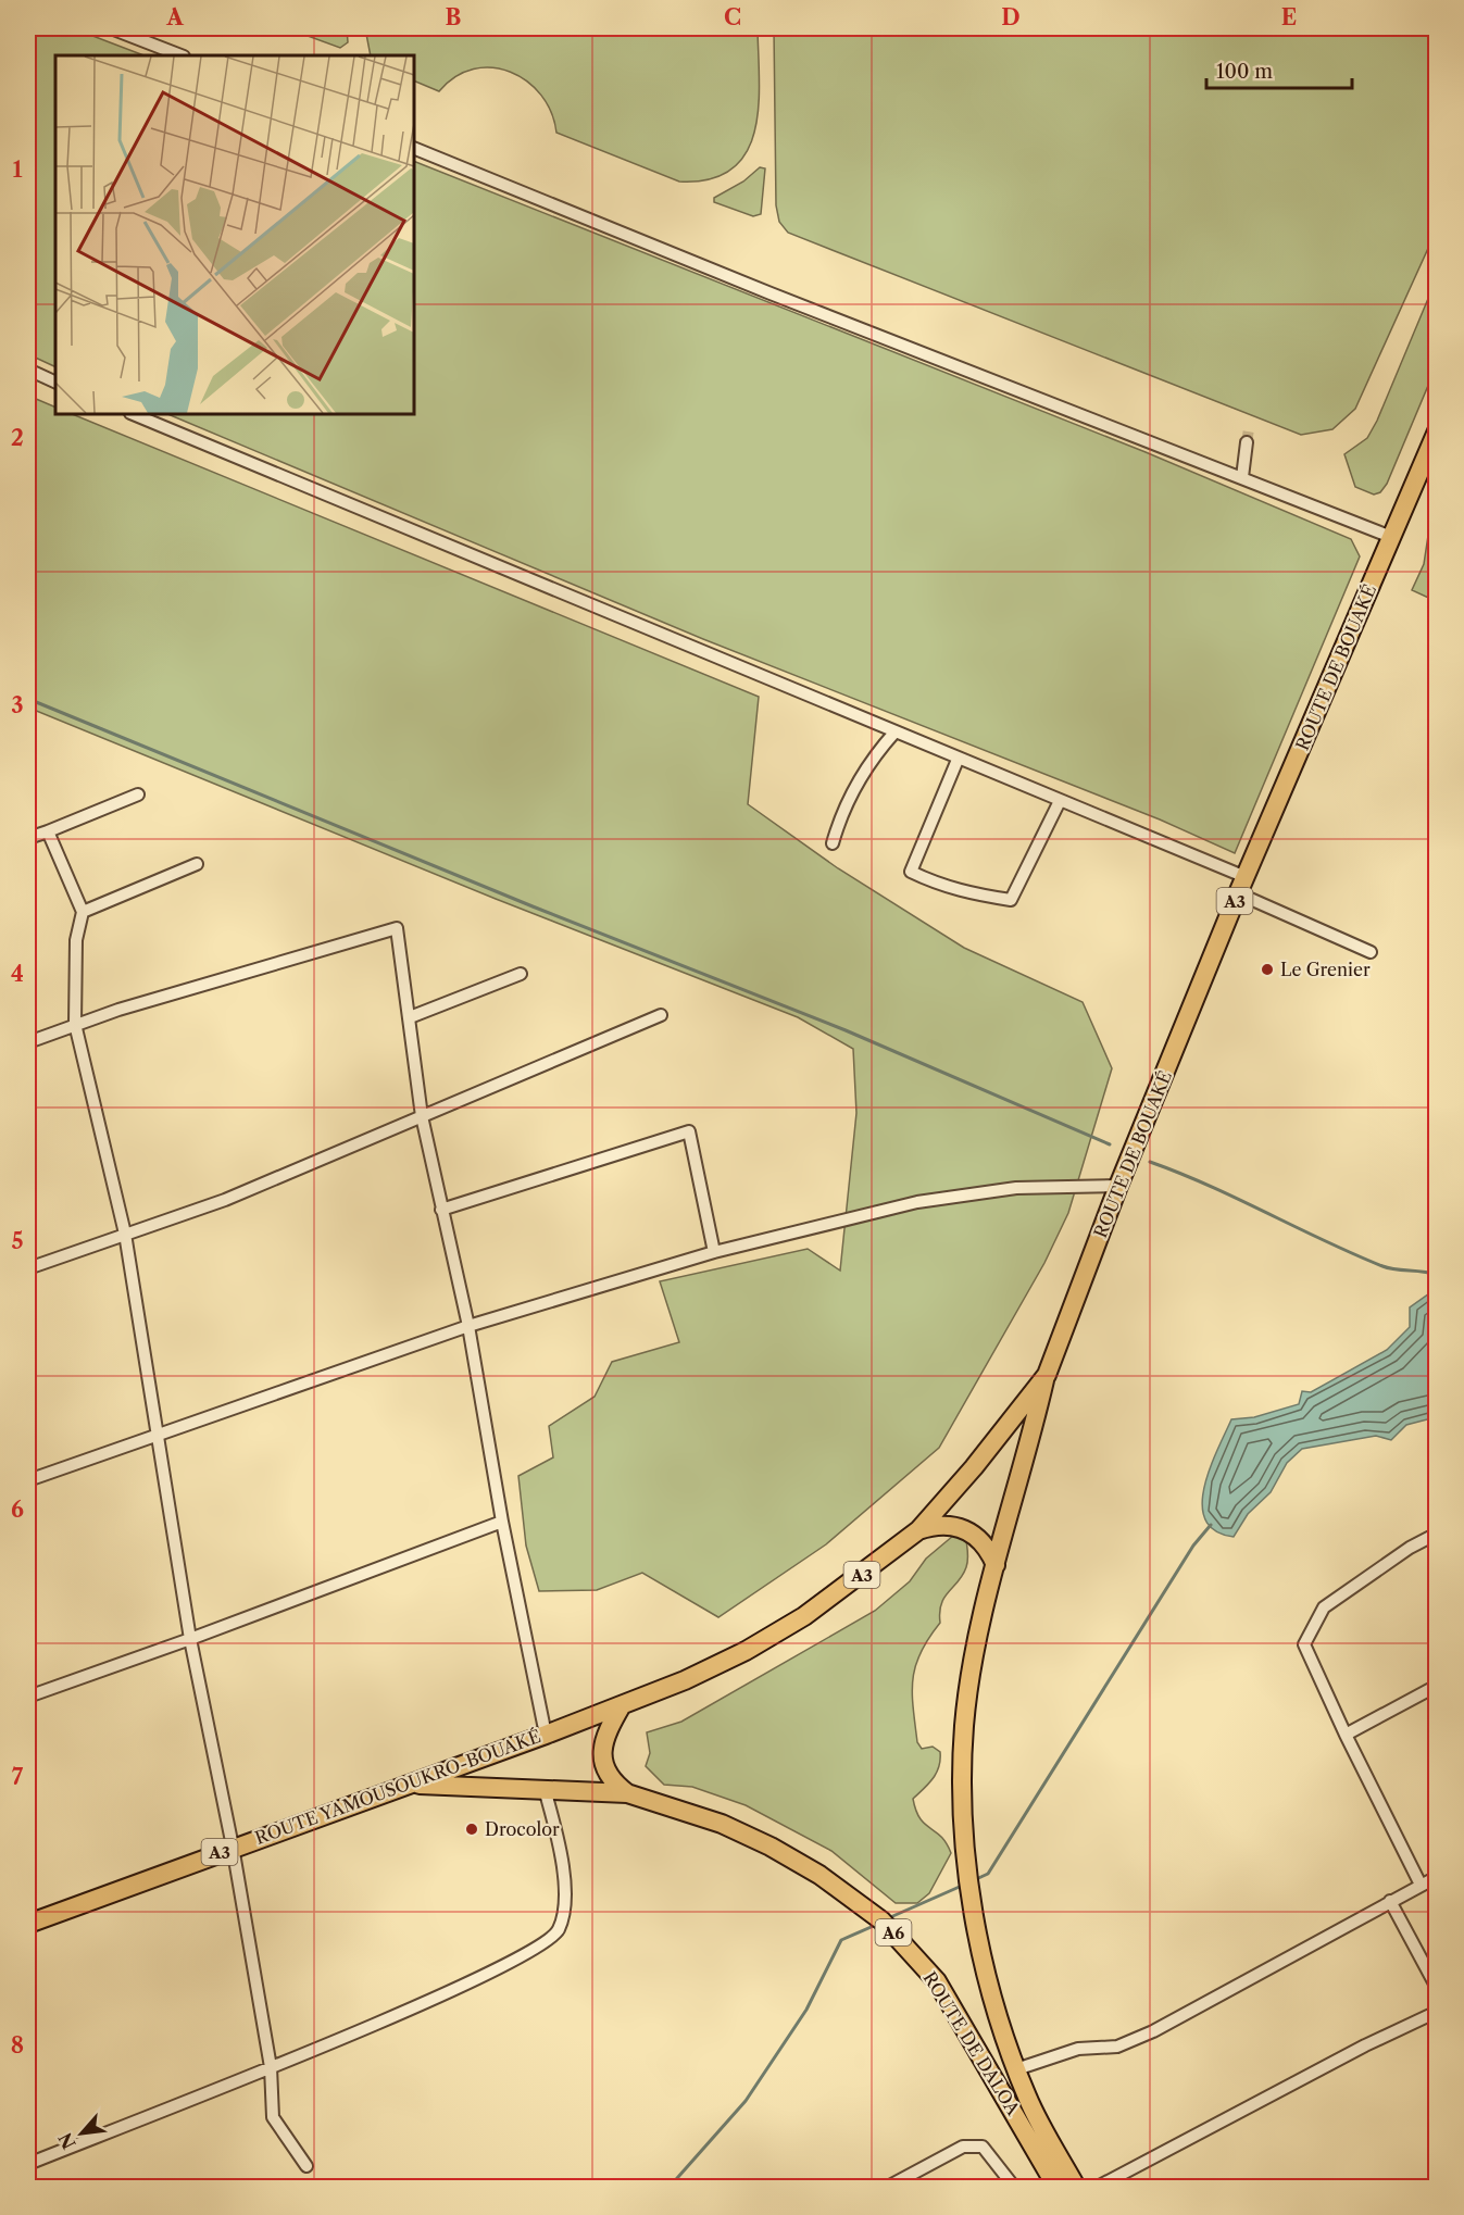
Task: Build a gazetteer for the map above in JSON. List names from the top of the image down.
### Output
{
  "streets": {
    "highway": [
      "ROUTE DE BOUAKÉ",
      "A3",
      "ROUTE YAMOUSOUKRO-BOUAKÉ",
      "A6",
      "ROUTE DE DALOA"
    ]
  },
  "crossings": [
    ["ROUTE DE BOUAKÉ", "ROUTE YAMOUSOUKRO-BOUAKÉ"],
    ["ROUTE DE BOUAKÉ", "ROUTE DE DALOA"],
    ["ROUTE YAMOUSOUKRO-BOUAKÉ", "A6"],
    ["A6", "ROUTE DE DALOA"]
  ],
  "places": ["Le Grenier", "Drocolor"],
  "scale_bar": "100 m",
  "north": "bottom left",
  "grid": {
    "columns": [
      "A",
      "B",
      "C",
      "D",
      "E"
    ],
    "rows": [
      "1",
      "2",
      "3",
      "4",
      "5",
      "6",
      "7",
      "8"
    ]
  }
}
